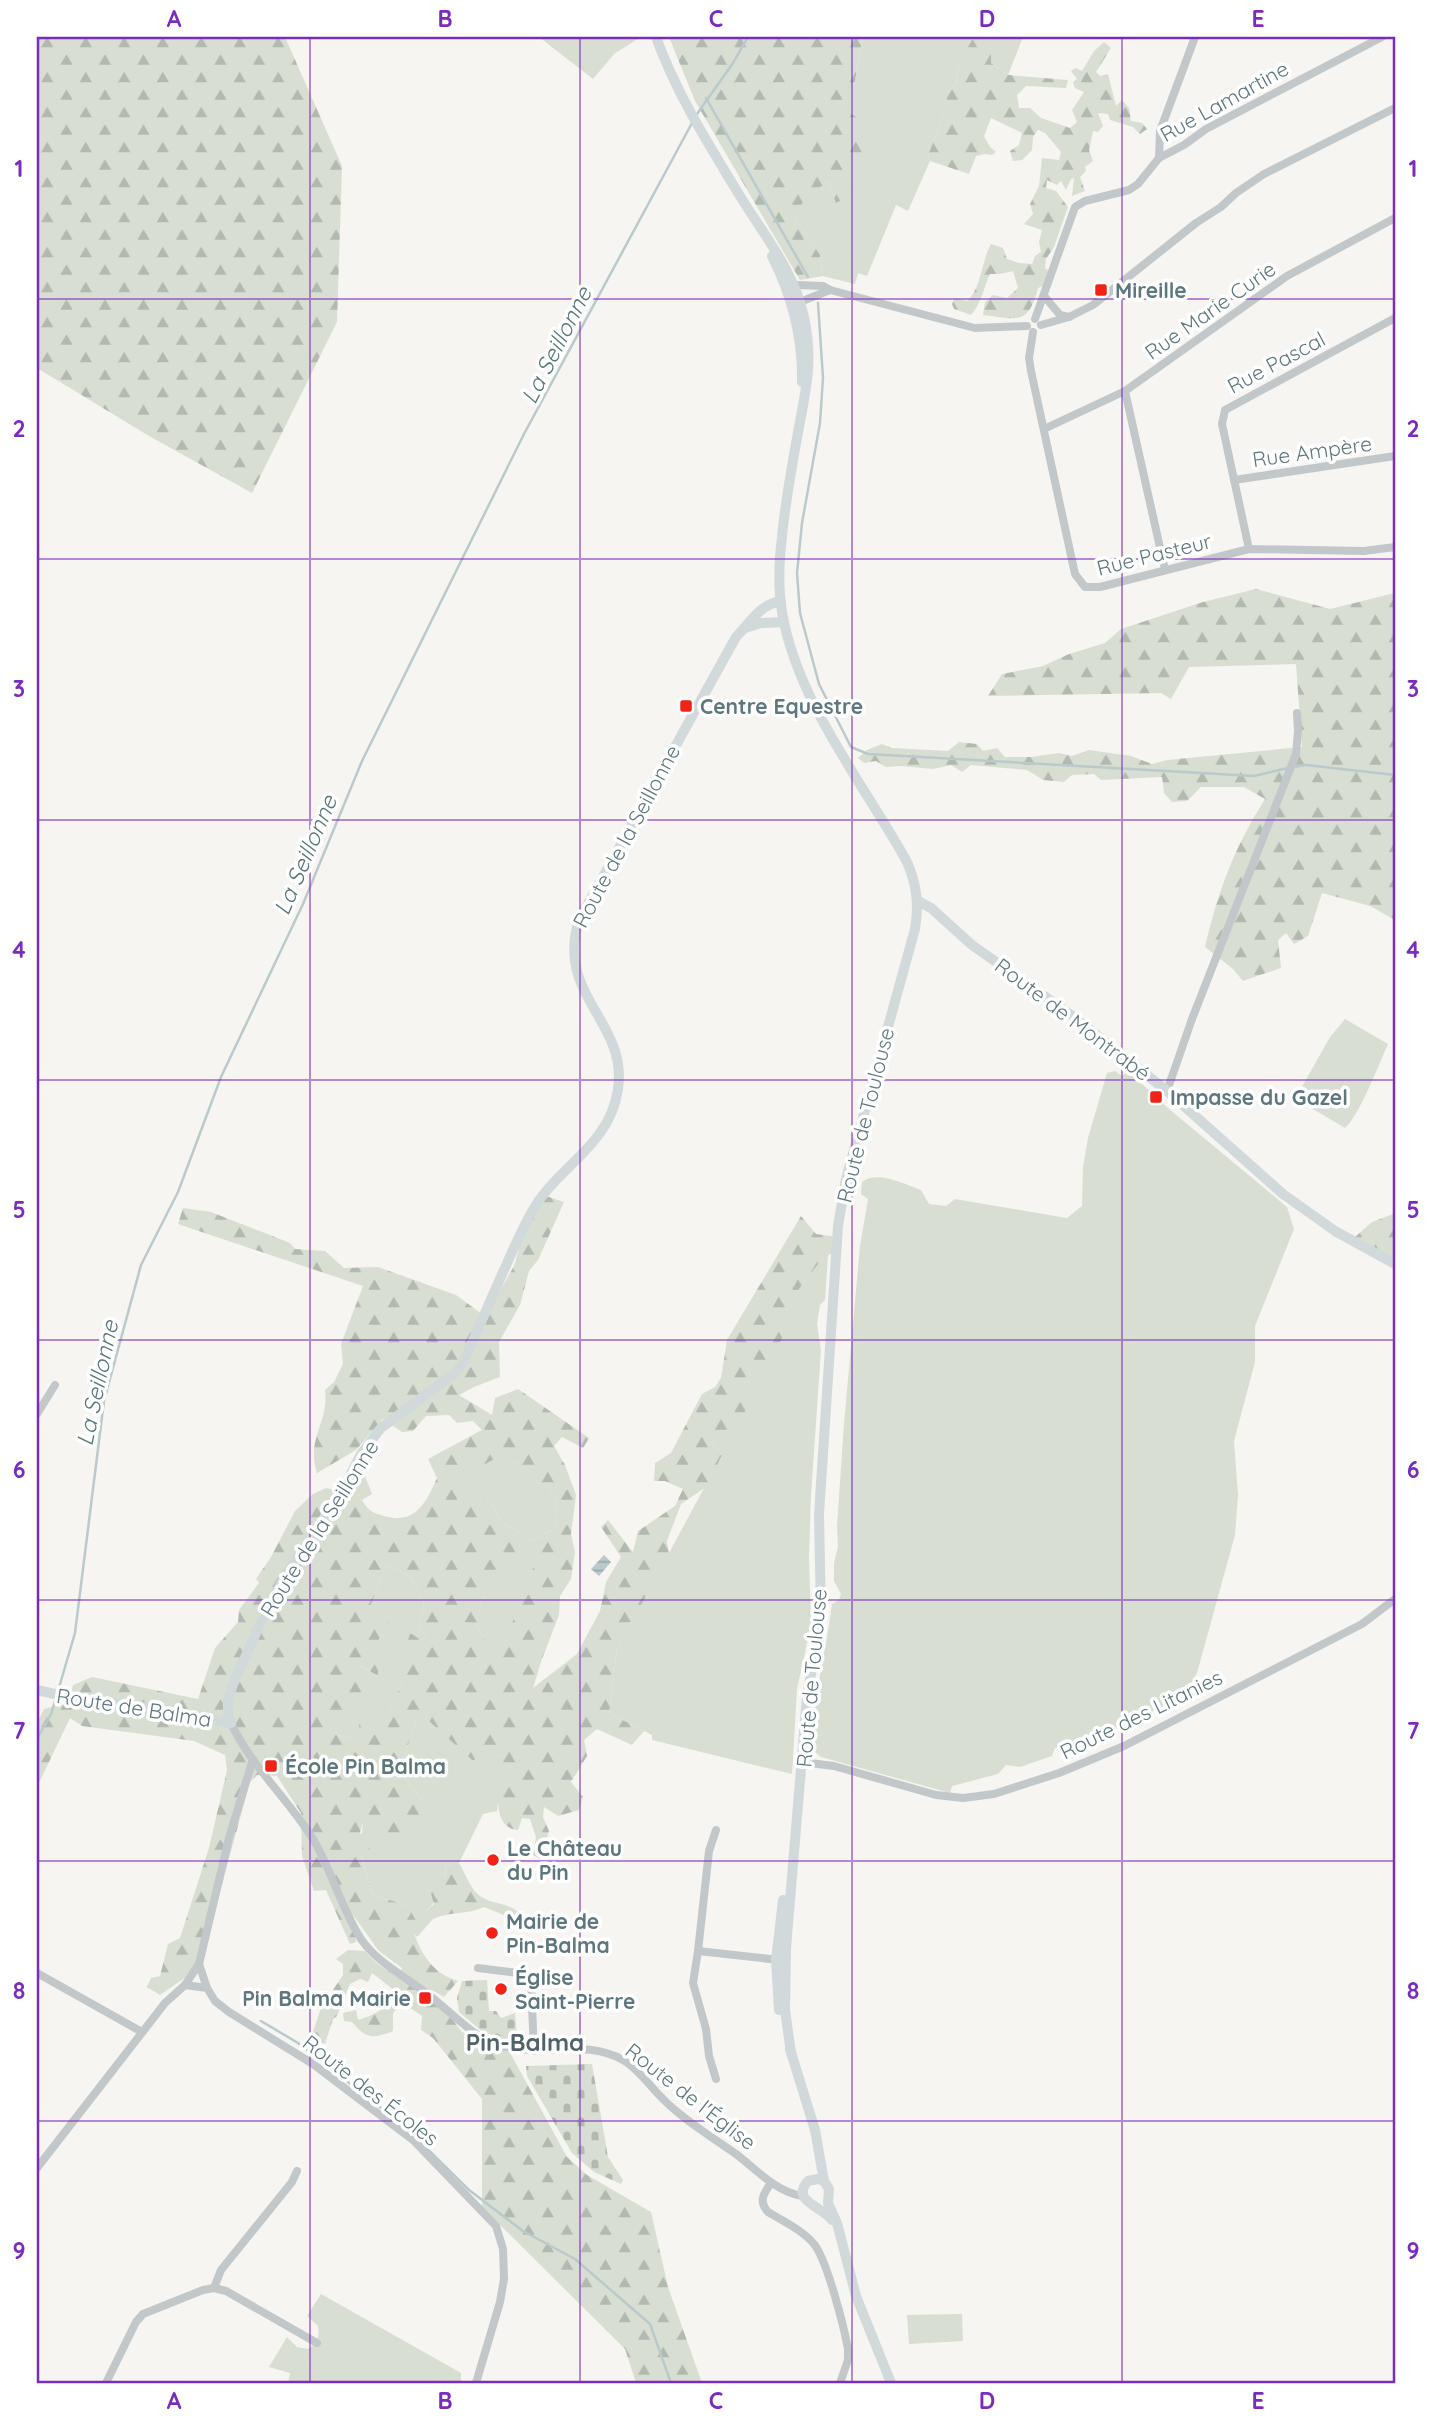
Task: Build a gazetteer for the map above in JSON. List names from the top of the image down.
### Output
{
  "streets": {
    "street": [
      "Rue Lamartine",
      "Rue Marie Curie",
      "Rue Pascal",
      "Rue Ampère",
      "Rue Pasteur",
      "Route de la Seillonne",
      "Route de Montrabé",
      "Route de Toulouse",
      "Route de Balma",
      "Route des Litanies",
      "Route des Écoles",
      "Route de l'Église"
    ]
  },
  "crossings": [
    ["Rue Marie Curie", "Rue Pasteur"],
    ["Rue Pascal", "Rue Ampère"],
    ["Rue Pascal", "Rue Pasteur"],
    ["Route de la Seillonne", "Route de Toulouse"],
    ["Route de la Seillonne", "Route de Balma"],
    ["Route de la Seillonne", "Route de l'Église"],
    ["Route de Montrabé", "Route de Toulouse"],
    ["Route de Toulouse", "Route des Litanies"],
    ["Route de Balma", "Route de l'Église"],
    ["Route des Écoles", "Route de l'Église"]
  ],
  "districts": ["Pin-Balma"],
  "water": ["La Seillonne"],
  "places": {
    "transit": [
      "Mireille",
      "Centre Equestre",
      "Impasse du Gazel",
      "École Pin Balma",
      "Pin Balma Mairie"
    ],
    "other": ["Le Château du Pin", "Mairie de Pin-Balma", "Église Saint-Pierre"]
  },
  "grid": {
    "columns": [
      "A",
      "B",
      "C",
      "D",
      "E"
    ],
    "rows": [
      "1",
      "2",
      "3",
      "4",
      "5",
      "6",
      "7",
      "8",
      "9"
    ]
  }
}
